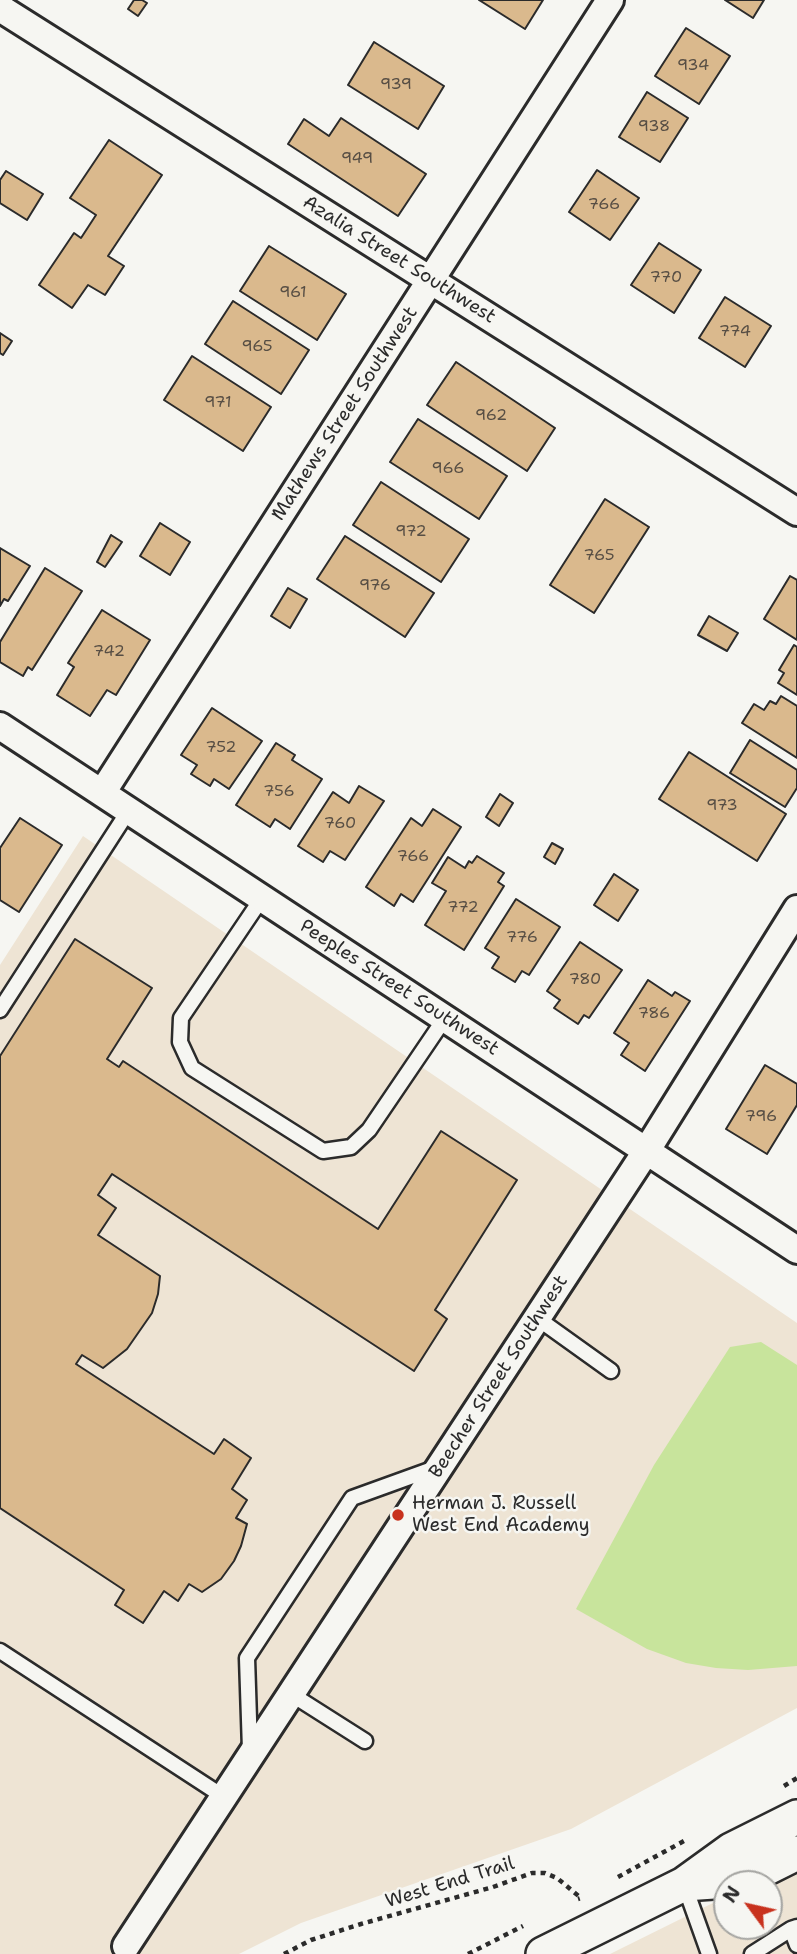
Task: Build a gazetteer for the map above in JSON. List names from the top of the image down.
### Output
{
  "streets": {
    "street": [
      "Azalia Street Southwest",
      "Mathews Street Southwest",
      "Peeples Street Southwest",
      "Beecher Street Southwest"
    ],
    "path": ["West End Trail"]
  },
  "crossings": [
    ["Azalia Street Southwest", "Mathews Street Southwest"],
    ["Mathews Street Southwest", "Peeples Street Southwest"],
    ["Peeples Street Southwest", "Beecher Street Southwest"]
  ],
  "places": ["Herman J. Russell West End Academy"],
  "house_numbers": [
    "934",
    "939",
    "938",
    "949",
    "766",
    "770",
    "961",
    "774",
    "965",
    "971",
    "962",
    "966",
    "972",
    "765",
    "976",
    "742",
    "752",
    "756",
    "973",
    "760",
    "766",
    "772",
    "776",
    "780",
    "786",
    "796"
  ],
  "north": "top left"
}
